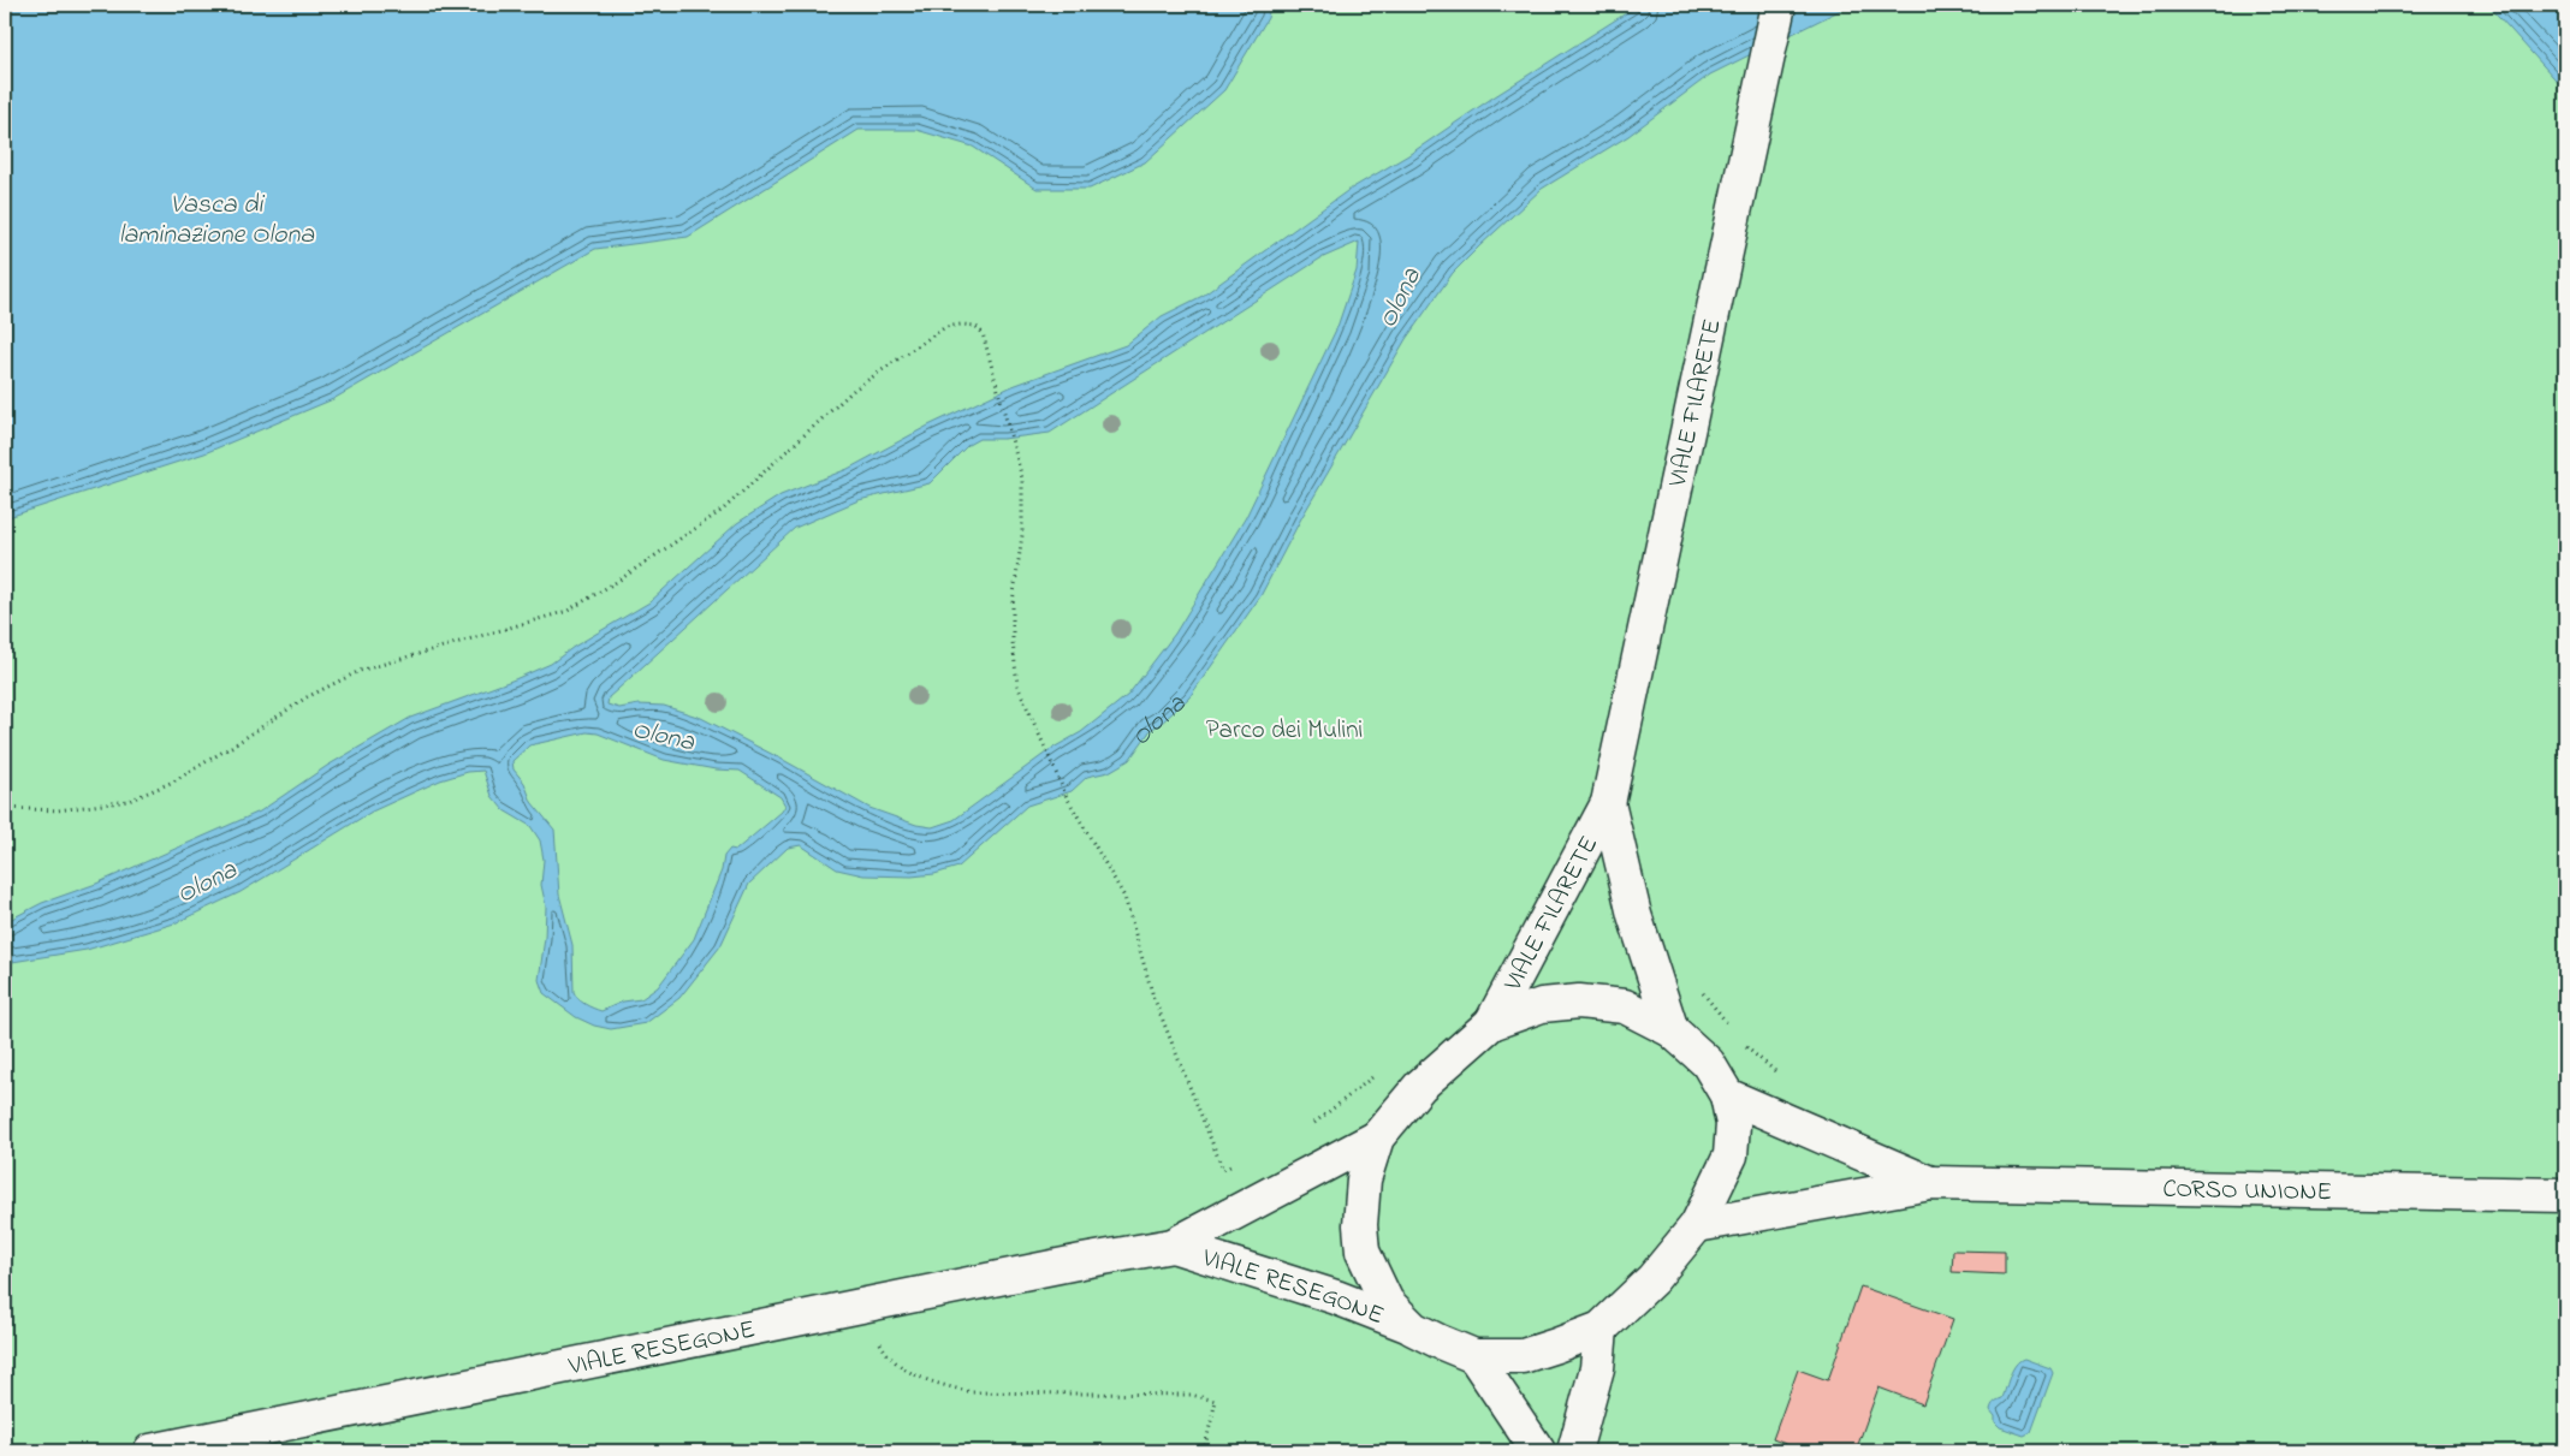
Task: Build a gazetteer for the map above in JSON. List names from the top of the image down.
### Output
{
  "streets": {
    "street": ["VIALE FILARETE", "CORSO UNIONE", "VIALE RESEGONE"]
  },
  "water": ["Vasca di laminazione Olona", "Olona"],
  "parks": ["Parco dei Mulini"]
}
